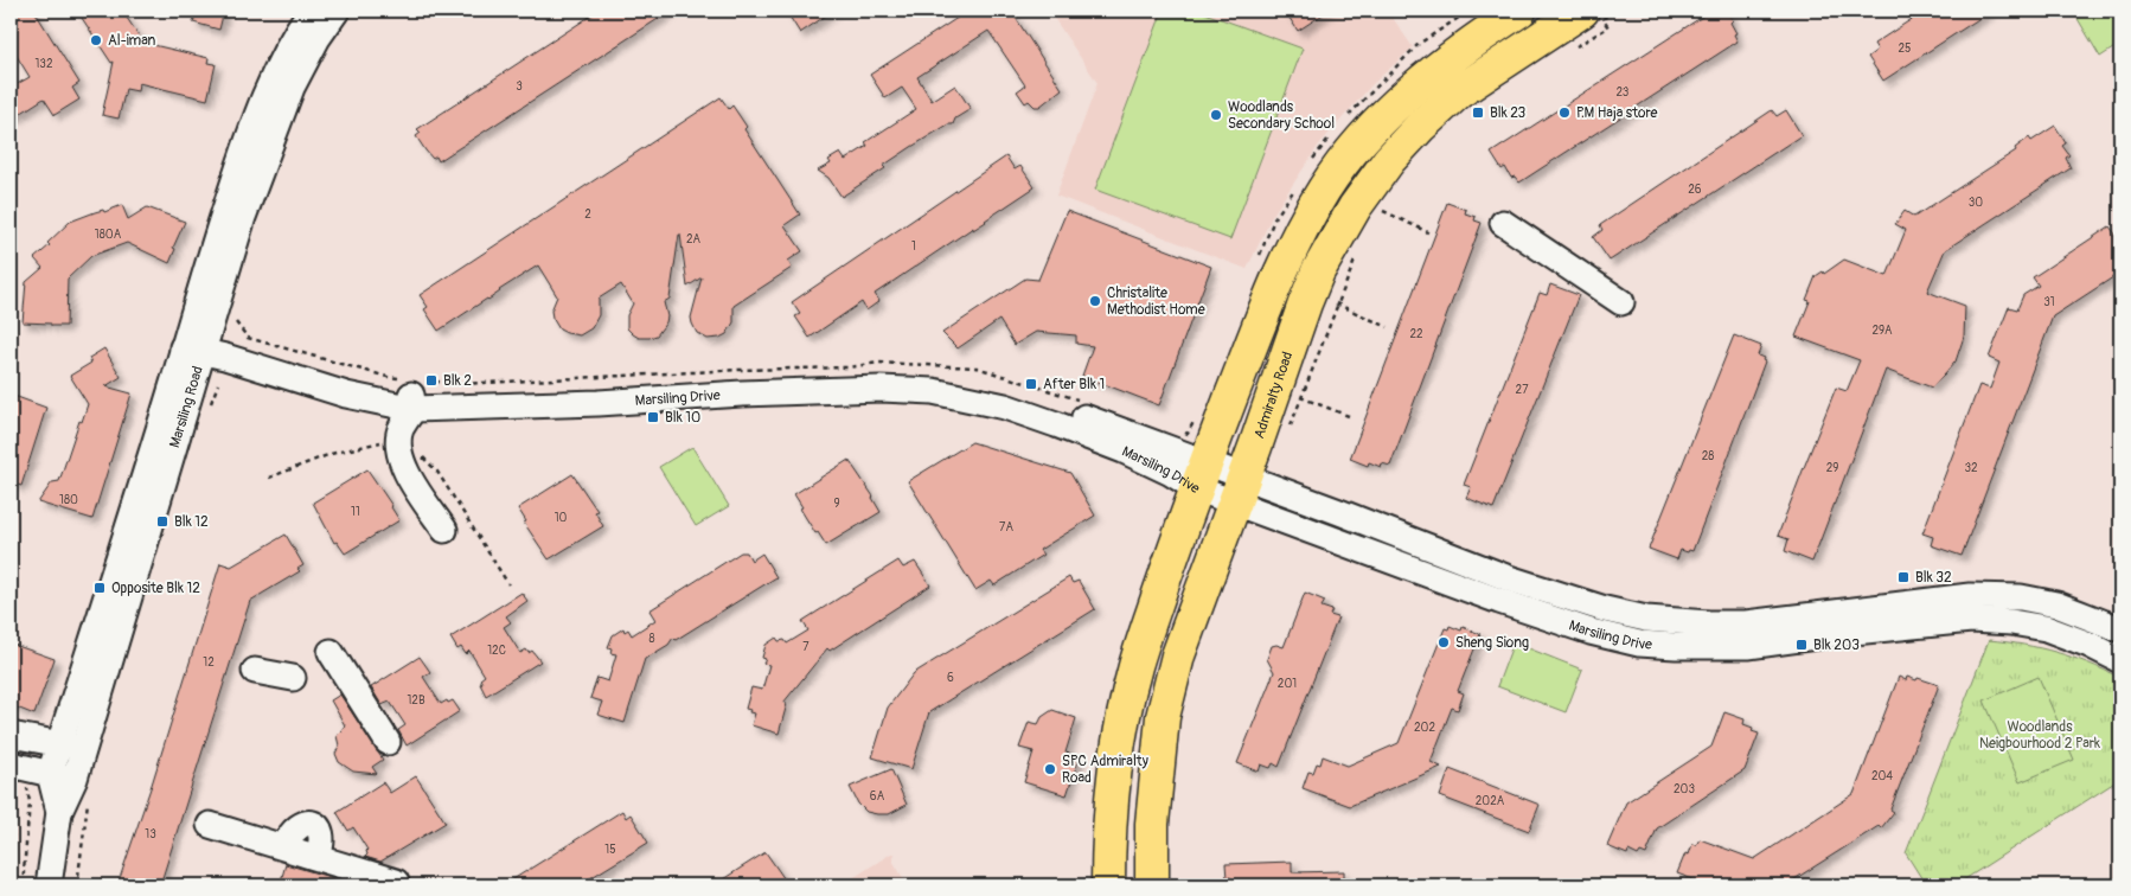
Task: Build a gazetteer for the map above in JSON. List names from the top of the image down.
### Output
{
  "streets": {
    "main road": ["Admiralty Road"],
    "street": ["Marsiling Drive", "Marsiling Road"]
  },
  "crossings": [
    ["Admiralty Road", "Marsiling Drive"],
    ["Marsiling Drive", "Marsiling Road"]
  ],
  "parks": ["Woodlands Neigbourhood 2 Park"],
  "places": {
    "other": [
      "Al-iman",
      "P.M Haja store",
      "Woodlands Secondary School",
      "Christalite Methodist Home",
      "Sheng Siong",
      "SPC Admiralty Road"
    ],
    "transit": [
      "Blk 23",
      "Blk 2",
      "After Blk 1",
      "Blk 10",
      "Blk 12",
      "Blk 32",
      "Opposite Blk 12",
      "Blk 203"
    ]
  },
  "house_numbers": [
    "25",
    "132",
    "3",
    "23",
    "26",
    "30",
    "2",
    "180A",
    "2A",
    "1",
    "31",
    "29A",
    "22",
    "27",
    "28",
    "29",
    "32",
    "180",
    "9",
    "11",
    "10",
    "7A",
    "8",
    "7",
    "12C",
    "12",
    "6",
    "201",
    "12B",
    "202",
    "204",
    "203",
    "6A",
    "202A",
    "13",
    "15"
  ]
}
